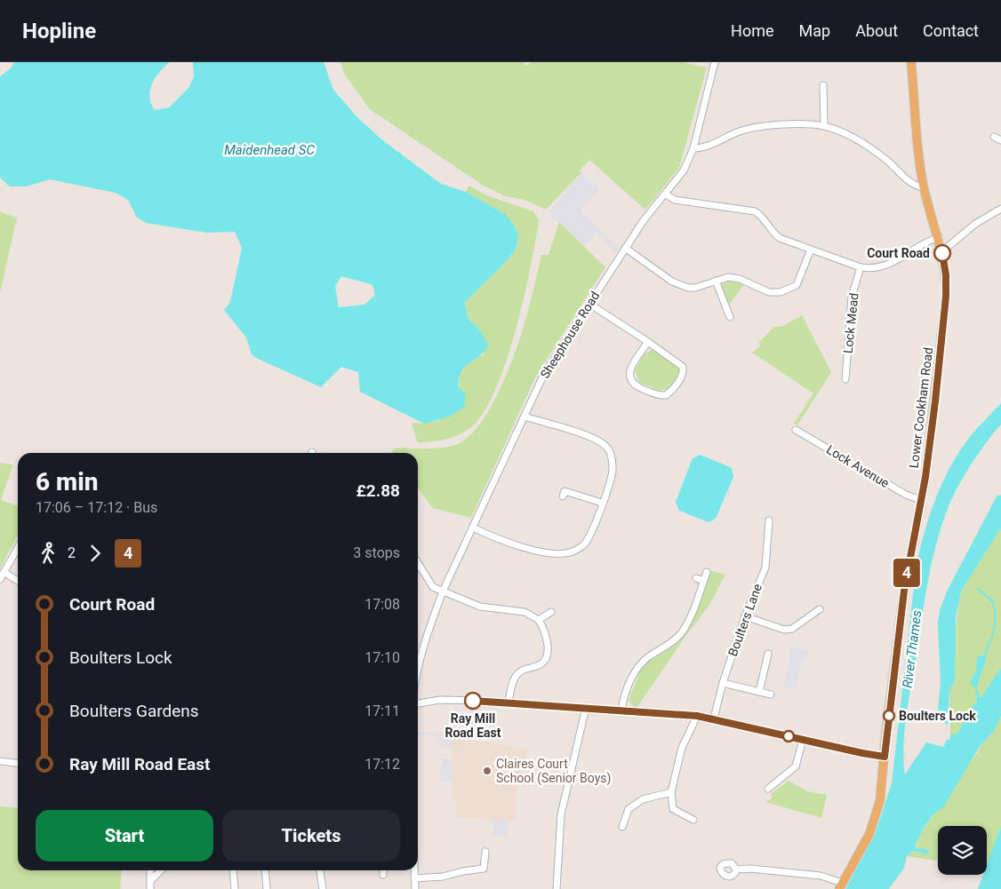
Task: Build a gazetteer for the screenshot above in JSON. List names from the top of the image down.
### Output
{
  "streets": {
    "main road": ["Lower Cookham Road"],
    "street": [
      "Lock Mead",
      "Sheephouse Road",
      "Lock Avenue",
      "Boulters Lane"
    ]
  },
  "crossings": [
    ["Lower Cookham Road", "Lock Avenue"]
  ],
  "water": ["Maidenhead SC", "River Thames"],
  "places": [
    "Court Road",
    "Ray Mill Road East",
    "Boulters Lock",
    "Claires Court School (Senior Boys)"
  ],
  "lines": ["bus line 4"],
  "page": {
    "header": "Hopline",
    "nav": [
      "Home",
      "Map",
      "About",
      "Contact"
    ],
    "on_map": "4",
    "heading": ["6 min", "17:06 – 17:12 · Bus", "£2.88"],
    "legs": ["2", "4", "3 stops"],
    "list": [
      {
        "name": "Court Road",
        "value": "17:08"
      },
      {
        "name": "Boulters Lock",
        "value": "17:10"
      },
      {
        "name": "Boulters Gardens",
        "value": "17:11"
      },
      {
        "name": "Ray Mill Road East",
        "value": "17:12"
      }
    ],
    "buttons": ["Start", "Tickets"]
  }
}
